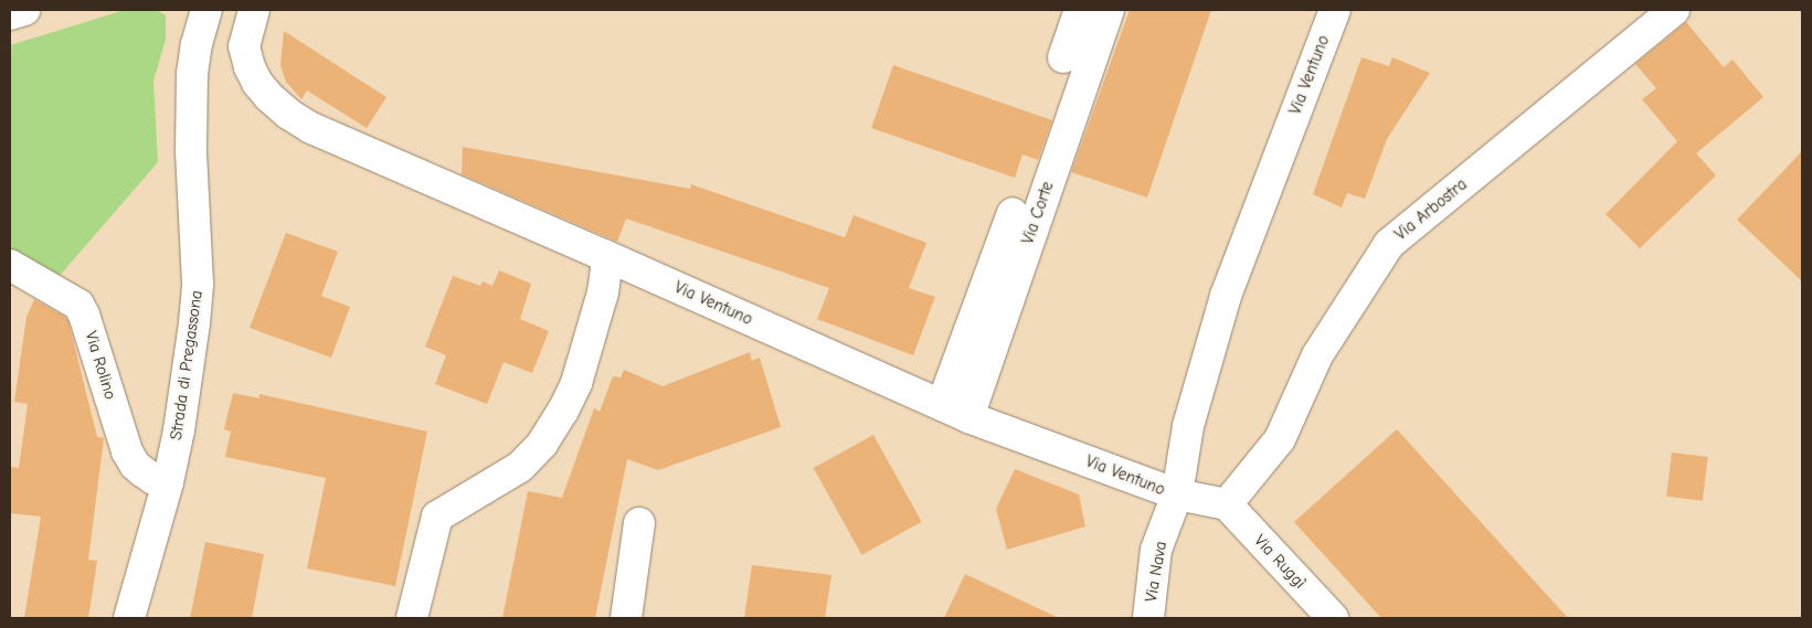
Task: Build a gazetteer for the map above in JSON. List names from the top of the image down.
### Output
{
  "streets": {
    "street": [
      "Via Ventuno",
      "Via Arbostra",
      "Via Corte",
      "Via Rolino",
      "Strada di Pregassona",
      "Via Ruggì",
      "Via Nava"
    ]
  },
  "crossings": [
    ["Via Ventuno", "Via Corte"],
    ["Via Ventuno", "Via Nava"],
    ["Via Arbostra", "Via Ruggì"],
    ["Via Rolino", "Strada di Pregassona"]
  ]
}
